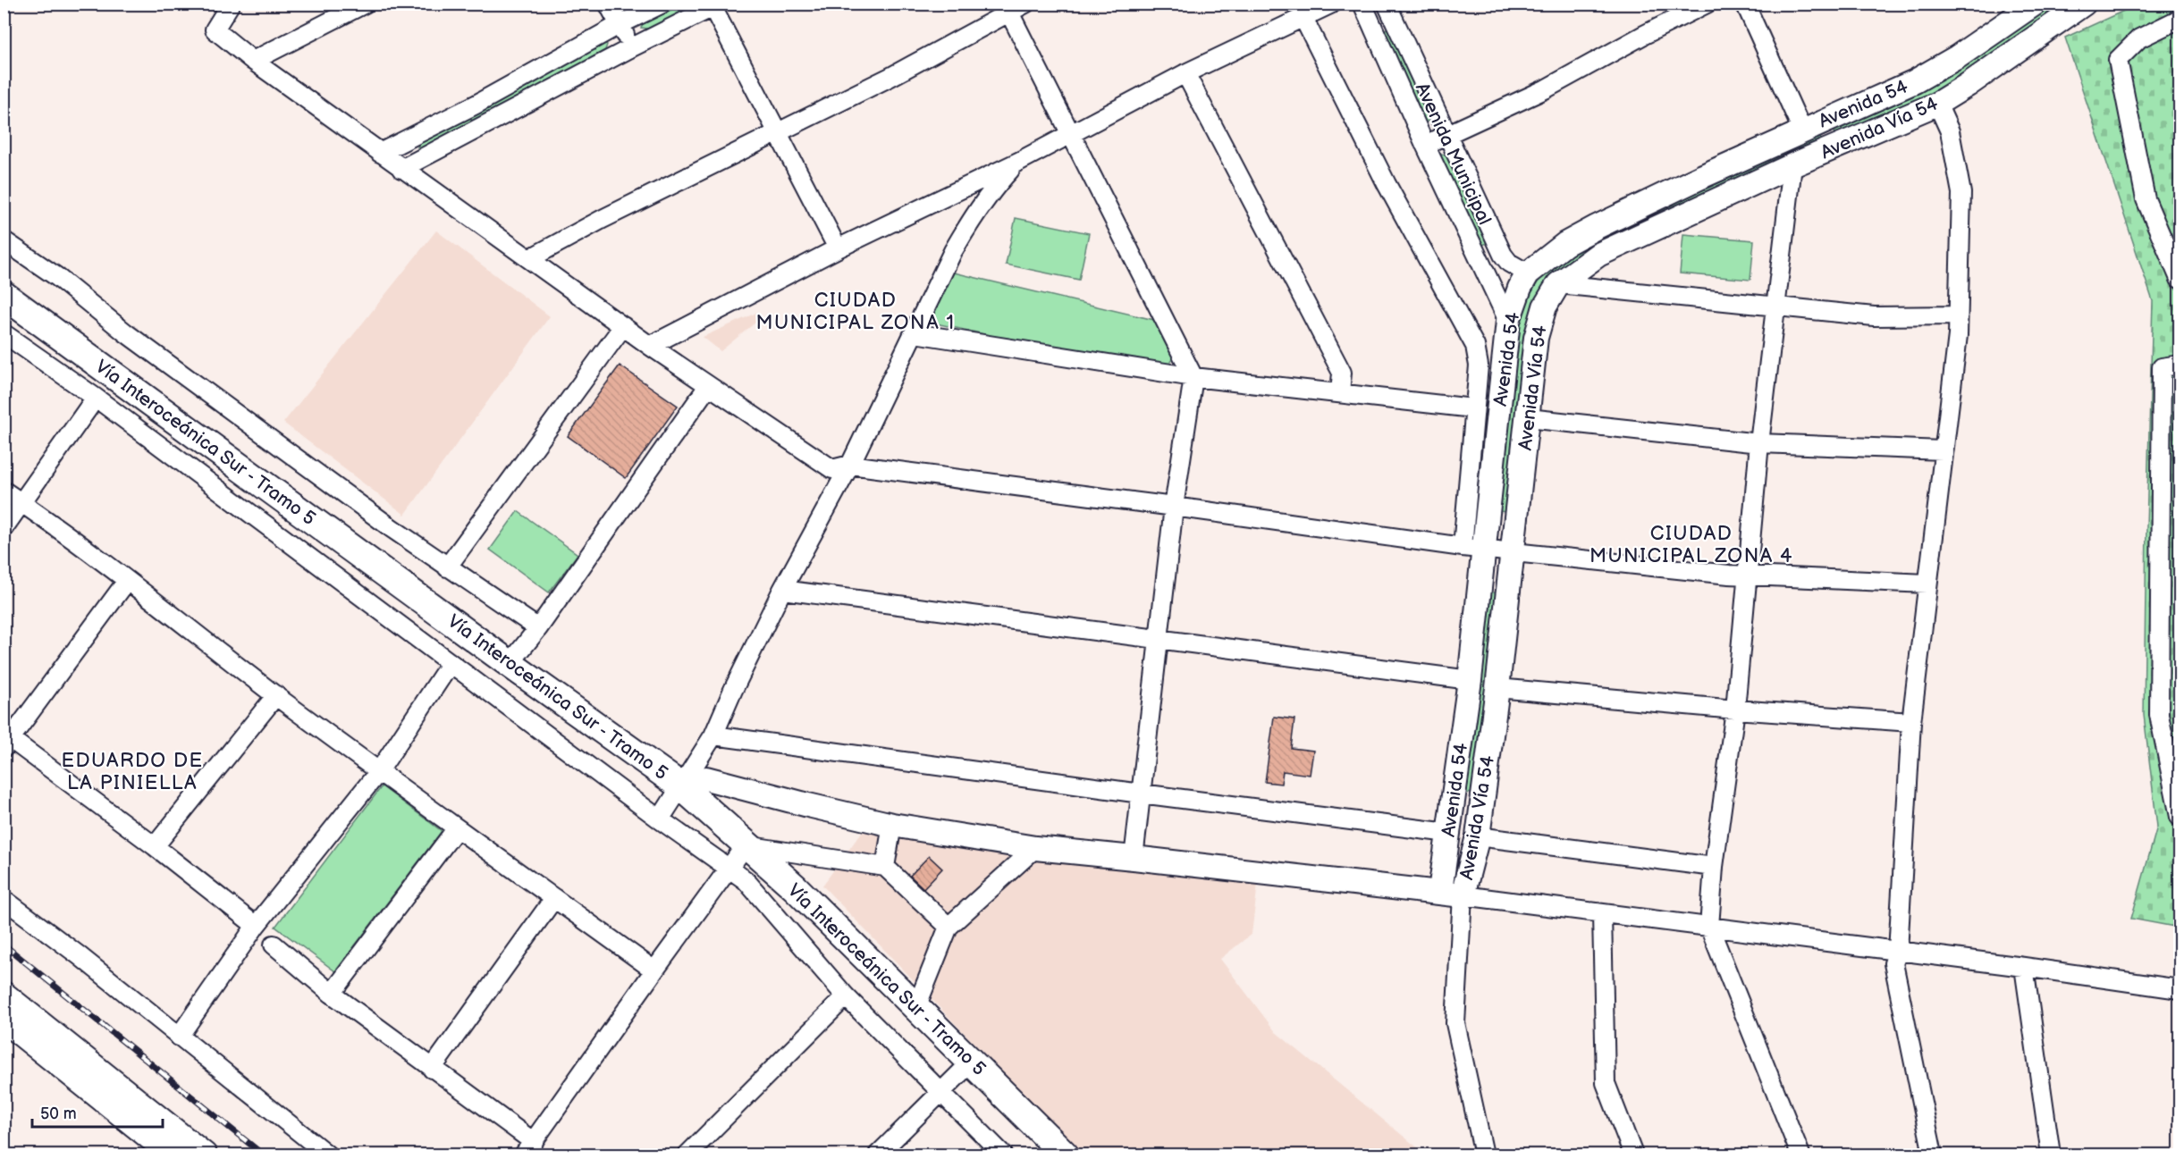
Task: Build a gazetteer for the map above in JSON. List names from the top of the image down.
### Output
{
  "streets": {
    "highway": ["Vía Interoceánica Sur - Tramo 5"],
    "main road": ["Avenida 54", "Avenida Vía 54"],
    "street": ["Avenida Municipal"]
  },
  "crossings": [
    ["Avenida 54", "Avenida Vía 54"],
    ["Avenida 54", "Avenida Municipal"]
  ],
  "districts": ["CIUDAD MUNICIPAL ZONA 1", "CIUDAD MUNICIPAL ZONA 4", "EDUARDO DE LA PINIELLA"],
  "scale_bar": "50 m"
}
